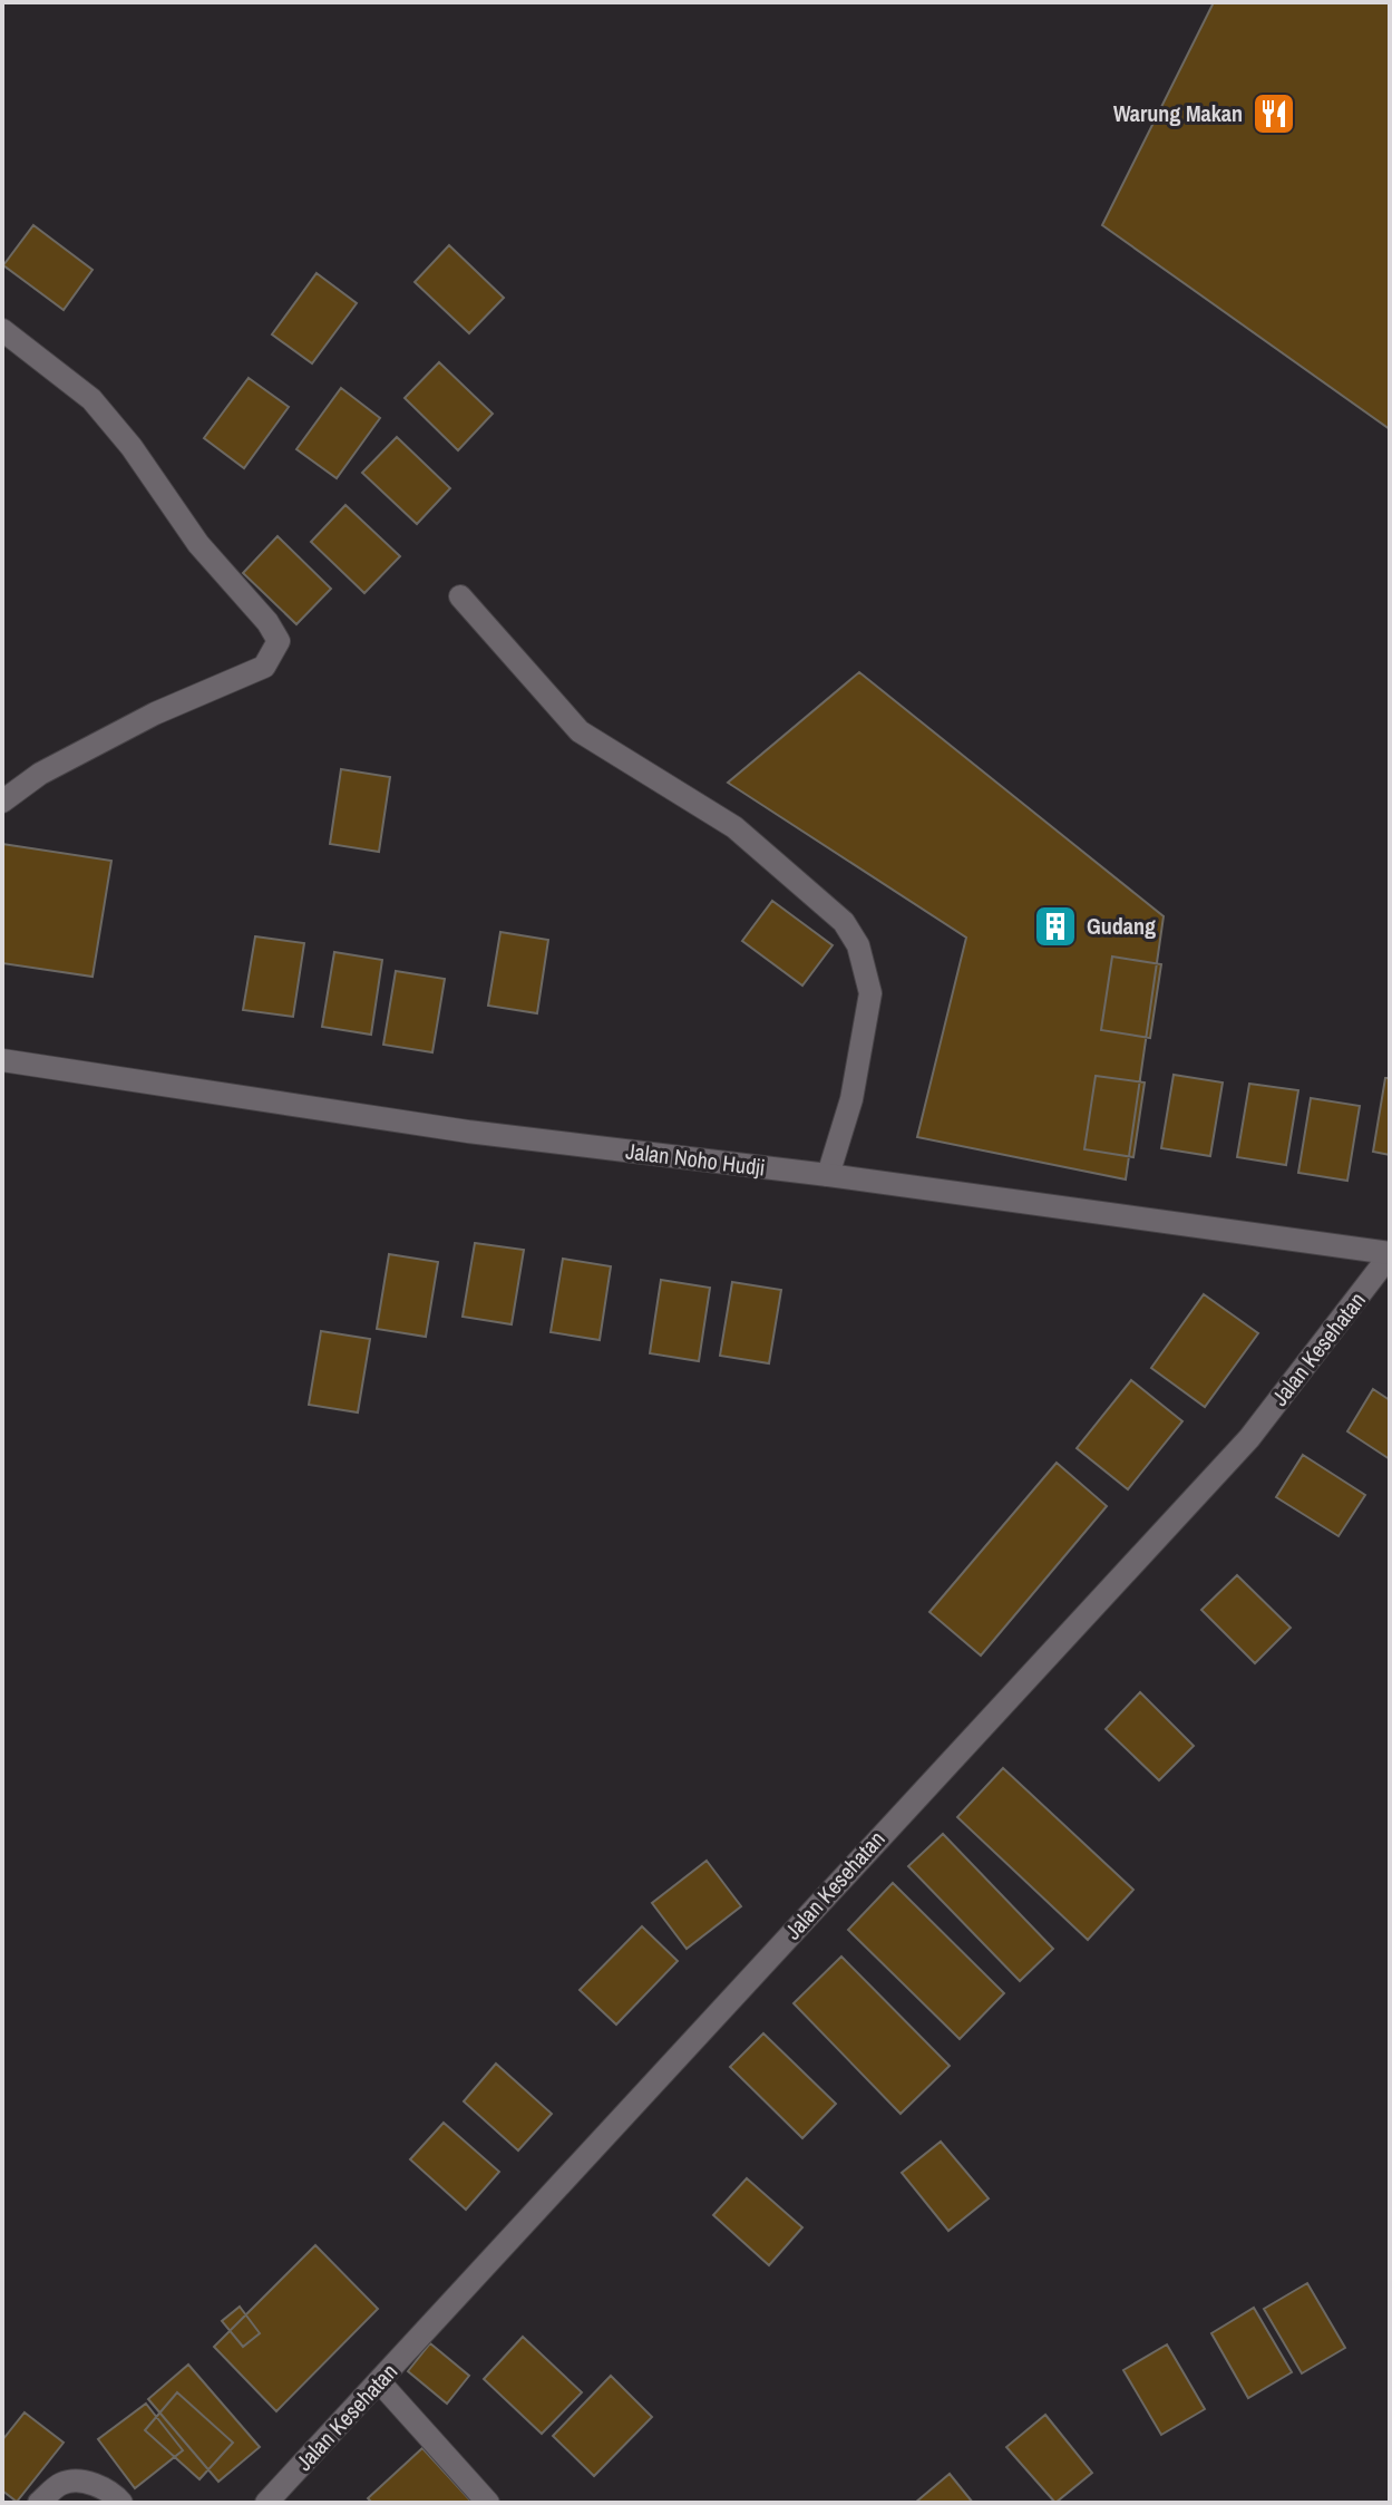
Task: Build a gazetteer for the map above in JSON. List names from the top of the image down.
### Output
{
  "streets": {
    "street": ["Jalan Noho Hudji", "Jalan Kesehatan"]
  },
  "crossings": [
    ["Jalan Noho Hudji", "Jalan Kesehatan"]
  ],
  "places": {
    "restaurant": ["Warung Makan"],
    "building": ["Gudang"]
  }
}
